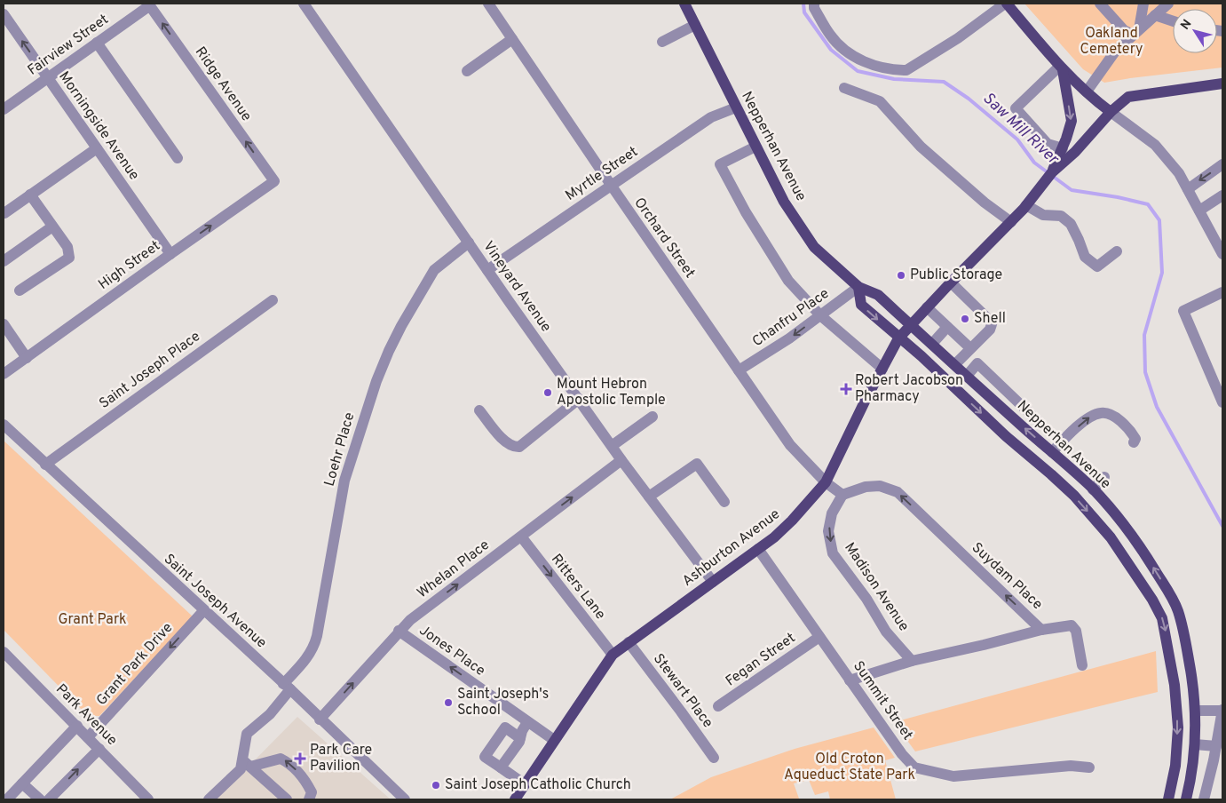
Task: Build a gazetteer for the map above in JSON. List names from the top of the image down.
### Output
{
  "streets": {
    "main road": ["Nepperhan Avenue", "Ashburton Avenue"],
    "street": [
      "Fairview Street",
      "Ridge Avenue",
      "Morningside Avenue",
      "Myrtle Street",
      "Orchard Street",
      "High Street",
      "Vineyard Avenue",
      "Chanfru Place",
      "Saint Joseph Place",
      "Loehr Place",
      "Whelan Place",
      "Suydam Place",
      "Ritters Lane",
      "Madison Avenue",
      "Saint Joseph Avenue",
      "Jones Place",
      "Fegan Street",
      "Grant Park Drive",
      "Stewart Place",
      "Summit Street",
      "Park Avenue"
    ]
  },
  "crossings": [
    ["Fairview Street", "Ridge Avenue"],
    ["Fairview Street", "Morningside Avenue"],
    ["Ridge Avenue", "High Street"],
    ["Morningside Avenue", "High Street"],
    ["Nepperhan Avenue", "Myrtle Street"],
    ["Nepperhan Avenue", "Chanfru Place"],
    ["Nepperhan Avenue", "Ashburton Avenue"],
    ["Myrtle Street", "Orchard Street"],
    ["Myrtle Street", "Vineyard Avenue"],
    ["Orchard Street", "Chanfru Place"],
    ["Orchard Street", "Ashburton Avenue"],
    ["Vineyard Avenue", "Loehr Place"],
    ["Vineyard Avenue", "Ashburton Avenue"],
    ["Vineyard Avenue", "Whelan Place"],
    ["Saint Joseph Place", "Saint Joseph Avenue"],
    ["Loehr Place", "Saint Joseph Avenue"],
    ["Ashburton Avenue", "Ritters Lane"],
    ["Ashburton Avenue", "Jones Place"],
    ["Ashburton Avenue", "Stewart Place"],
    ["Ashburton Avenue", "Summit Street"],
    ["Whelan Place", "Ritters Lane"],
    ["Whelan Place", "Saint Joseph Avenue"],
    ["Whelan Place", "Jones Place"],
    ["Suydam Place", "Madison Avenue"],
    ["Suydam Place", "Summit Street"],
    ["Saint Joseph Avenue", "Grant Park Drive"],
    ["Fegan Street", "Summit Street"],
    ["Grant Park Drive", "Park Avenue"]
  ],
  "one_way": [
    "High Street",
    "Chanfru Place",
    "Whelan Place",
    "Suydam Place",
    "Ritters Lane",
    "Madison Avenue",
    "Jones Place",
    "Grant Park Drive"
  ],
  "water": ["Saw Mill River"],
  "parks": ["Oakland Cemetery", "Grant Park", "Old Croton Aqueduct State Park"],
  "places": {
    "other": [
      "Public Storage",
      "Shell",
      "Mount Hebron Apostolic Temple",
      "Saint Joseph's School",
      "Saint Joseph Catholic Church"
    ],
    "health": ["Robert Jacobson Pharmacy", "Park Care Pavilion"]
  },
  "north": "top left"
}
